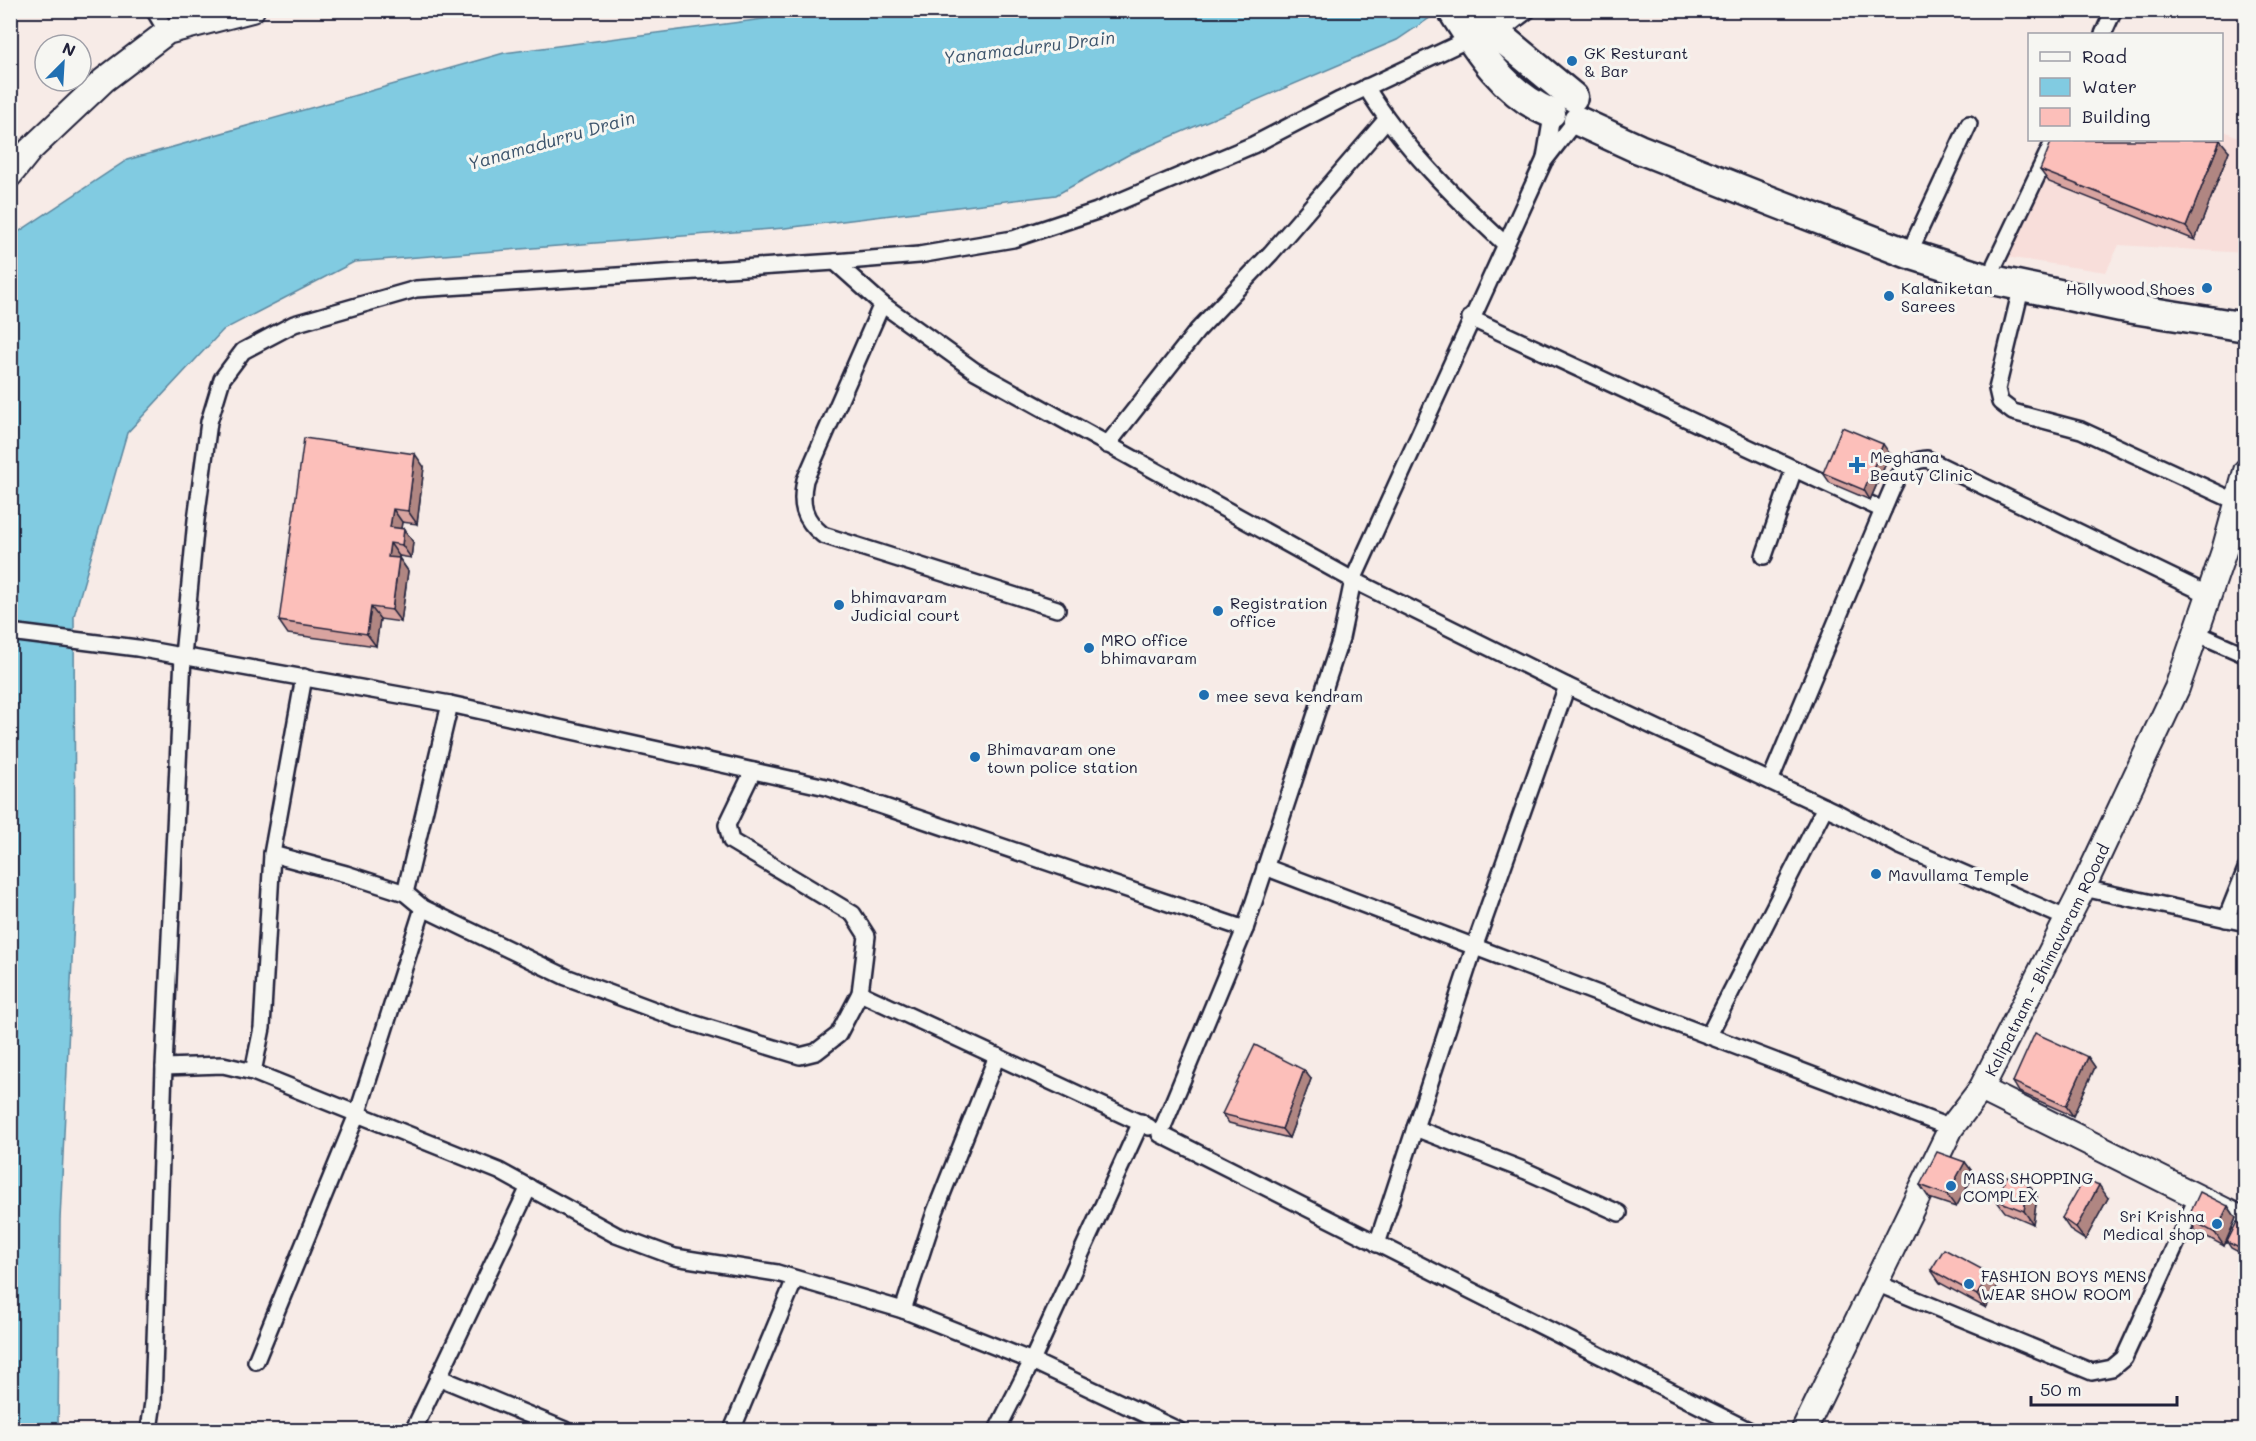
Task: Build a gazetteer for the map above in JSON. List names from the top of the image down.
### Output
{
  "streets": {
    "main road": ["Kalipatnam - Bhimavaram ROoad"]
  },
  "water": ["Yanamadurru Drain"],
  "places": {
    "other": [
      "GK Resturant & Bar",
      "Hollywood Shoes",
      "Kalaniketan Sarees",
      "bhimavaram Judicial court",
      "Registration office",
      "MRO office bhimavaram",
      "mee seva kendram",
      "Bhimavaram one town police station",
      "Mavullama Temple",
      "MASS SHOPPING COMPLEX",
      "Sri Krishna Medical shop",
      "FASHION BOYS MENS WEAR SHOW ROOM"
    ],
    "health": ["Meghana Beauty Clinic"]
  },
  "legend": ["Road", "Water", "Building"],
  "scale_bar": "50 m",
  "north": "top right"
}
